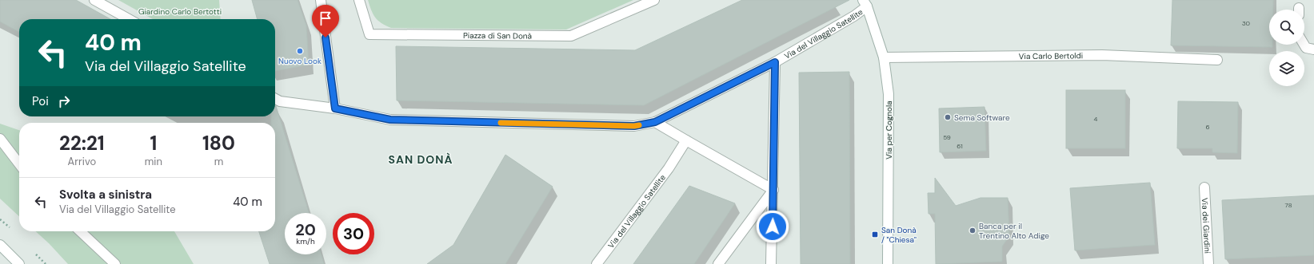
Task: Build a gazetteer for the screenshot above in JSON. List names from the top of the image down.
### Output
{
  "streets": {
    "street": [
      "Via del Villaggio Satellite",
      "Piazza di San Donà",
      "Via Carlo Bertoldi",
      "Via per Cognola",
      "Via dei Giardini"
    ]
  },
  "crossings": [
    ["Via del Villaggio Satellite", "Via per Cognola"],
    ["Via Carlo Bertoldi", "Via per Cognola"]
  ],
  "districts": ["SAN DONÀ"],
  "parks": ["Giardino Carlo Bertotti"],
  "places": {
    "other": ["Nuovo Look", "Sema Software", "Banca per il Trentino Alto Adige"],
    "transit": ["San Donà / \"Chiesa\""]
  },
  "house_numbers": [
    "30",
    "4",
    "6",
    "59",
    "61",
    "78"
  ],
  "page": {
    "turn": ["40 m", "Via del Villaggio Satellite"],
    "then": "Poi",
    "eta": [
      "22:21",
      "Arrivo",
      "1",
      "min",
      "180",
      "m"
    ],
    "list": [
      {
        "name": "Svolta a sinistra",
        "note": "Via del Villaggio Satellite",
        "value": "40 m"
      }
    ],
    "speed": "20 km/h",
    "limit": "30"
  }
}
